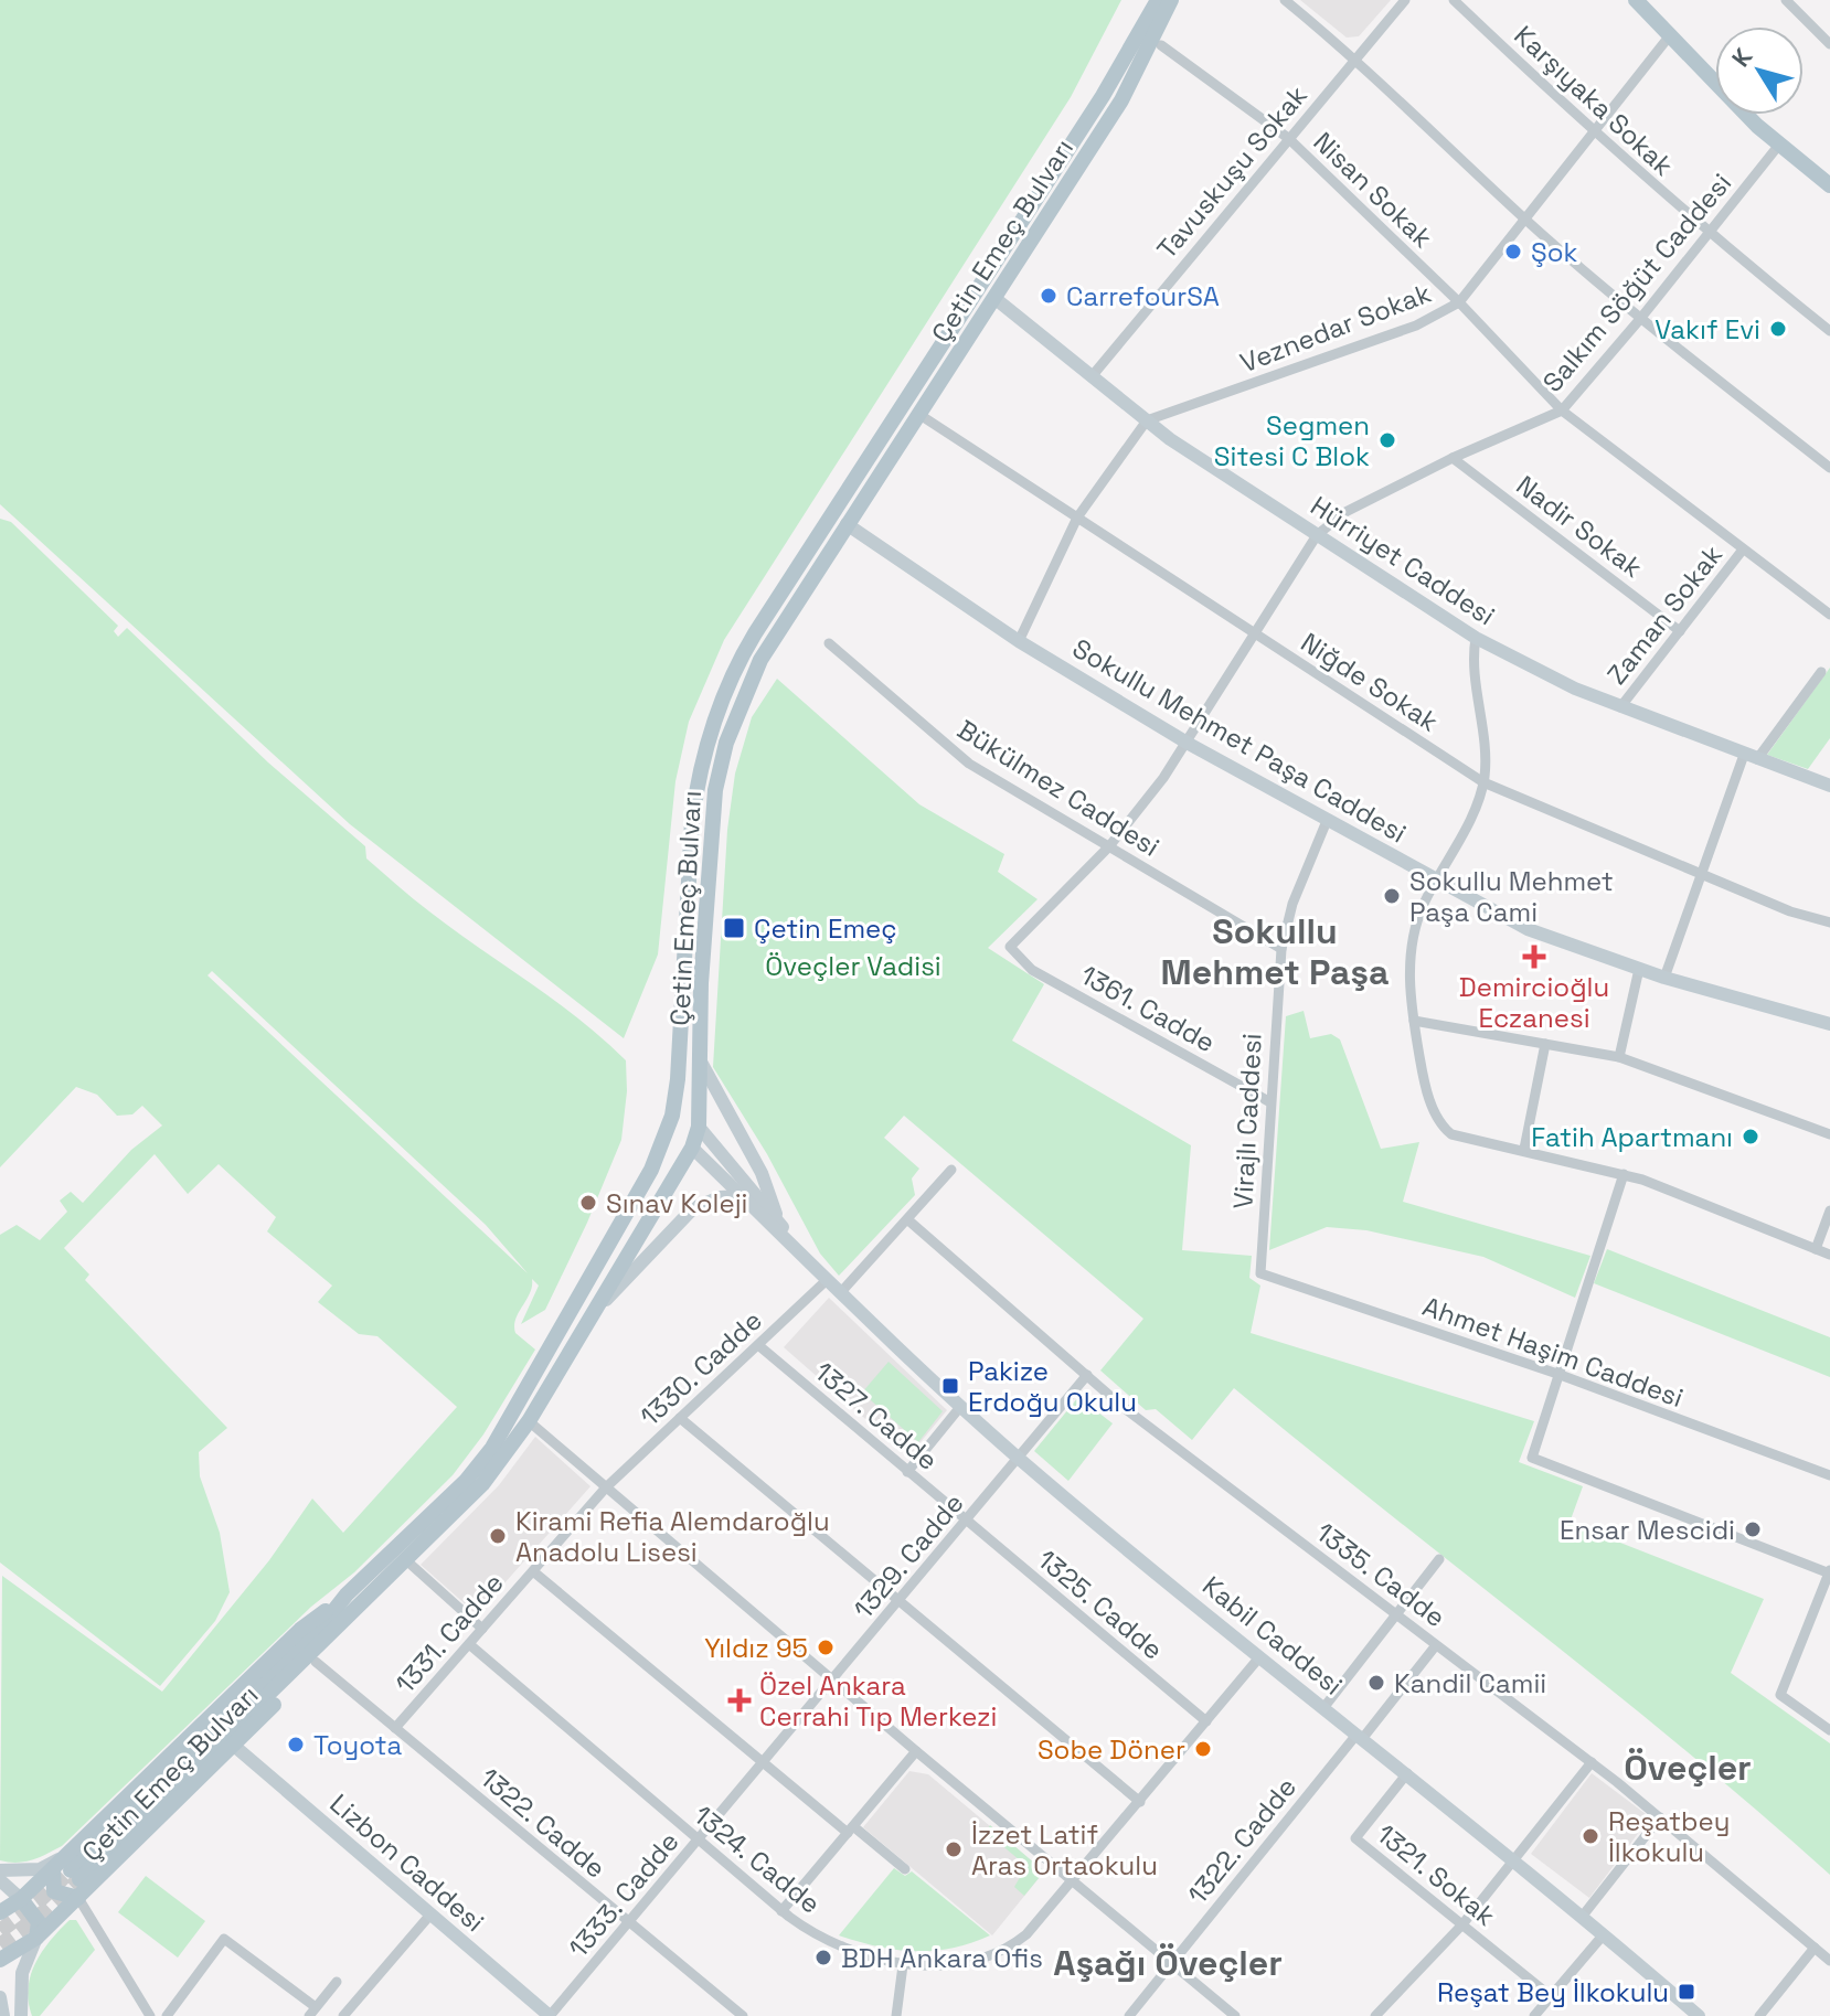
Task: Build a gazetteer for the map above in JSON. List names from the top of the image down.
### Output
{
  "streets": {
    "main road": [
      "Çetin Emeç Bulvarı",
      "Hürriyet Caddesi",
      "Sokullu Mehmet Paşa Caddesi",
      "Kabil Caddesi",
      "Lizbon Caddesi"
    ],
    "street": [
      "Karşıyaka Sokak",
      "Tavuskuşu Sokak",
      "Nisan Sokak",
      "Salkım Söğüt Caddesi",
      "Veznedar Sokak",
      "Nadir Sokak",
      "Zaman Sokak",
      "Niğde Sokak",
      "Bükülmez Caddesi",
      "1361. Cadde",
      "Virajlı Caddesi",
      "Ahmet Haşim Caddesi",
      "1330. Cadde",
      "1327. Cadde",
      "1329. Cadde",
      "1335. Cadde",
      "1325. Cadde",
      "1331. Cadde",
      "1322. Cadde",
      "1324. Cadde",
      "1321. Sokak",
      "1333. Cadde"
    ]
  },
  "crossings": [
    ["Karşıyaka Sokak", "Salkım Söğüt Caddesi"],
    ["Karşıyaka Sokak", "Veznedar Sokak"],
    ["Tavuskuşu Sokak", "Nisan Sokak"],
    ["Tavuskuşu Sokak", "Hürriyet Caddesi"],
    ["Nisan Sokak", "Çetin Emeç Bulvarı"],
    ["Nisan Sokak", "Salkım Söğüt Caddesi"],
    ["Nisan Sokak", "Veznedar Sokak"],
    ["Nisan Sokak", "Zaman Sokak"],
    ["Çetin Emeç Bulvarı", "Hürriyet Caddesi"],
    ["Çetin Emeç Bulvarı", "Niğde Sokak"],
    ["Çetin Emeç Bulvarı", "Sokullu Mehmet Paşa Caddesi"],
    ["Çetin Emeç Bulvarı", "Kabil Caddesi"],
    ["Çetin Emeç Bulvarı", "1322. Cadde"],
    ["Çetin Emeç Bulvarı", "Lizbon Caddesi"],
    ["Salkım Söğüt Caddesi", "Nadir Sokak"],
    ["Salkım Söğüt Caddesi", "Hürriyet Caddesi"],
    ["Salkım Söğüt Caddesi", "Niğde Sokak"],
    ["Salkım Söğüt Caddesi", "Sokullu Mehmet Paşa Caddesi"],
    ["Salkım Söğüt Caddesi", "Bükülmez Caddesi"],
    ["Salkım Söğüt Caddesi", "1361. Cadde"],
    ["Veznedar Sokak", "Hürriyet Caddesi"],
    ["Nadir Sokak", "Zaman Sokak"],
    ["Hürriyet Caddesi", "Zaman Sokak"],
    ["Sokullu Mehmet Paşa Caddesi", "Virajlı Caddesi"],
    ["Bükülmez Caddesi", "Virajlı Caddesi"],
    ["1361. Cadde", "Virajlı Caddesi"],
    ["Virajlı Caddesi", "Ahmet Haşim Caddesi"],
    ["1330. Cadde", "1327. Cadde"],
    ["1330. Cadde", "1331. Cadde"],
    ["1330. Cadde", "Kabil Caddesi"],
    ["1327. Cadde", "1329. Cadde"],
    ["1327. Cadde", "1325. Cadde"],
    ["1329. Cadde", "1335. Cadde"],
    ["1329. Cadde", "1325. Cadde"],
    ["1329. Cadde", "Kabil Caddesi"],
    ["1329. Cadde", "1333. Cadde"],
    ["1335. Cadde", "1322. Cadde"],
    ["1325. Cadde", "1324. Cadde"],
    ["1331. Cadde", "1322. Cadde"],
    ["1331. Cadde", "1324. Cadde"],
    ["Kabil Caddesi", "1322. Cadde"],
    ["Kabil Caddesi", "1324. Cadde"],
    ["Kabil Caddesi", "1321. Sokak"],
    ["1322. Cadde", "1333. Cadde"],
    ["1324. Cadde", "1333. Cadde"],
    ["Lizbon Caddesi", "1333. Cadde"]
  ],
  "districts": ["Sokullu Mehmet Paşa", "Öveçler", "Aşağı Öveçler"],
  "parks": ["Öveçler Vadisi"],
  "places": {
    "other": [
      "Şok",
      "CarrefourSA",
      "Vakıf Evi",
      "Segmen Sitesi C Blok",
      "Sokullu Mehmet Paşa Cami",
      "Fatih Apartmanı",
      "Sınav Koleji",
      "Ensar Mescidi",
      "Kirami Refia Alemdaroğlu Anadolu Lisesi",
      "Yıldız 95",
      "Kandil Camii",
      "Toyota",
      "Sobe Döner",
      "Reşatbey İlkokulu",
      "İzzet Latif Aras Ortaokulu",
      "BDH Ankara Ofis"
    ],
    "transit": ["Çetin Emeç", "Pakize Erdoğu Okulu", "Reşat Bey İlkokulu"],
    "health": ["Demircioğlu Eczanesi", "Özel Ankara Cerrahi Tıp Merkezi"]
  },
  "north": "top left"
}
